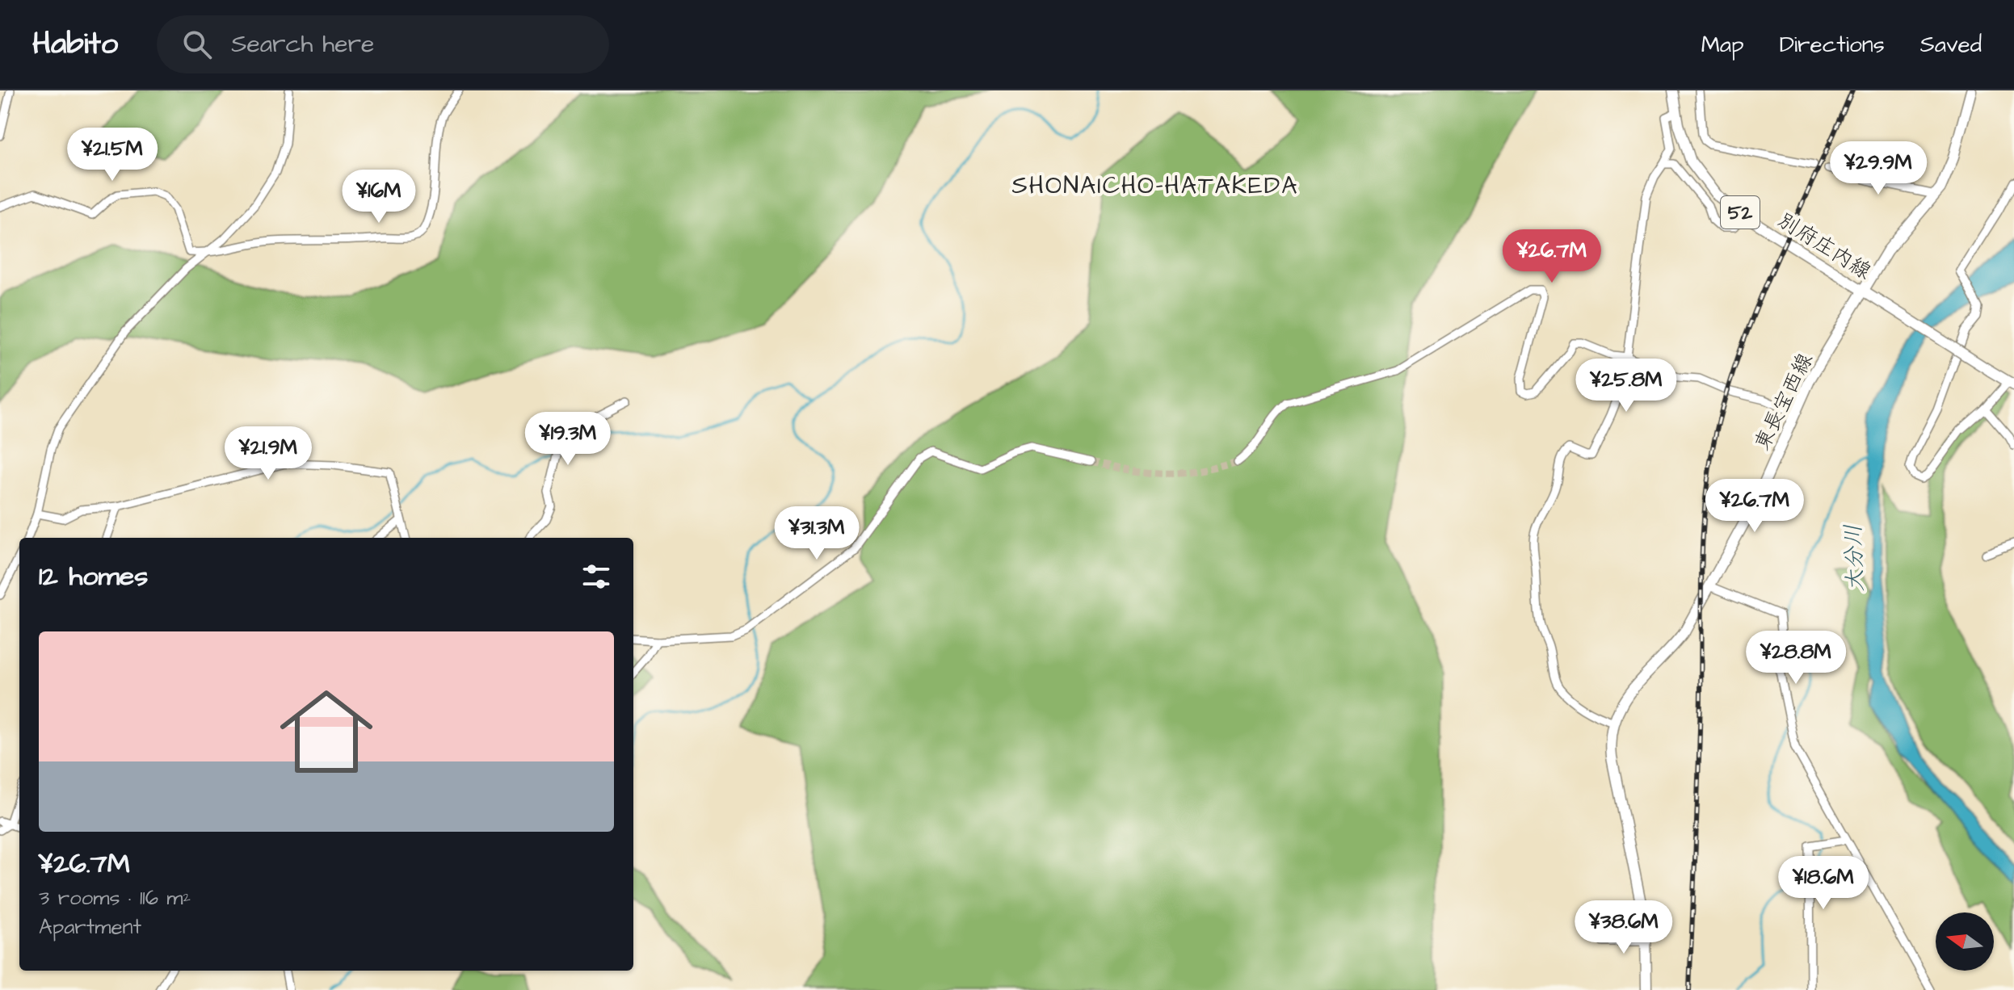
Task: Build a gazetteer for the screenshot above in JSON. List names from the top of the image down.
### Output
{
  "streets": {
    "main road": ["52", "別府庄内線", "東長宝西線"]
  },
  "crossings": [
    ["別府庄内線", "東長宝西線"]
  ],
  "districts": ["SHONAICHO-HATAKEDA"],
  "water": ["大分川"],
  "north": "left",
  "page": {
    "header": "Habito",
    "search": "Search here",
    "nav": ["Map", "Directions", "Saved"],
    "price": [
      "¥21.5M",
      "¥29.9M",
      "¥16M",
      "¥26.7M",
      "¥25.8M",
      "¥19.3M",
      "¥21.9M",
      "¥26.7M",
      "¥31.3M",
      "¥28.8M",
      "¥18.6M",
      "¥38.6M"
    ],
    "heading": "12 homes",
    "list": [
      {
        "name": "¥26.7M",
        "note": "3 rooms · 116 m² · Apartment"
      }
    ]
  }
}
